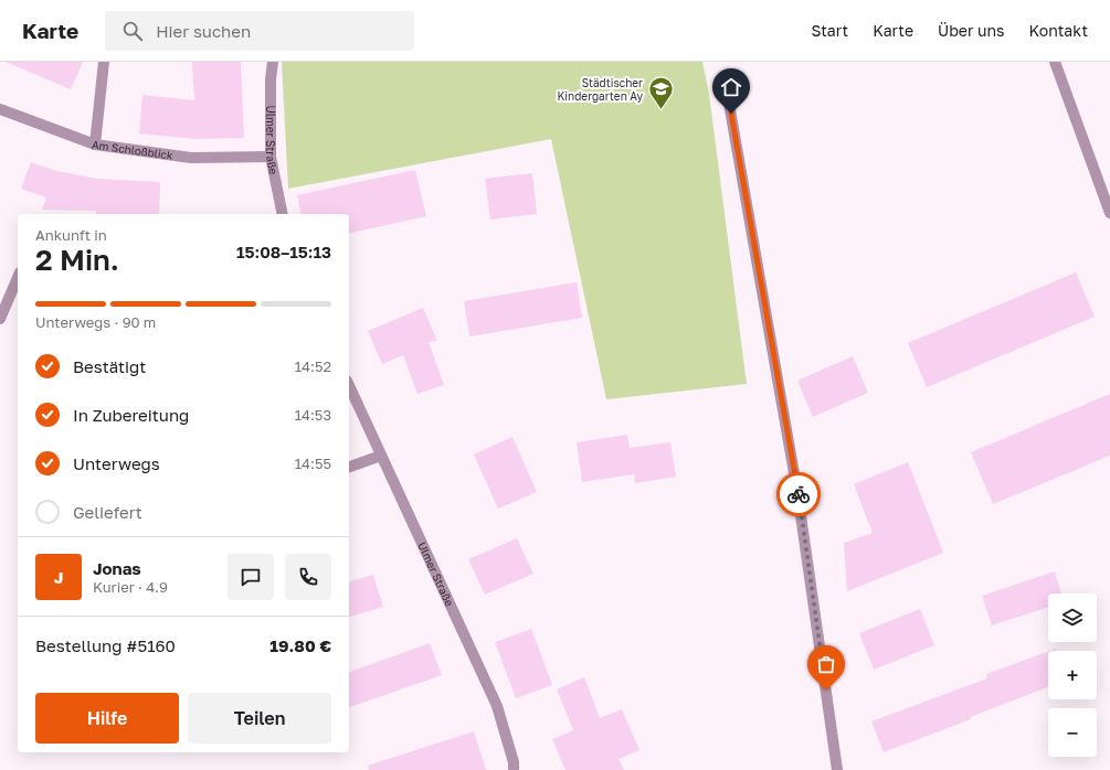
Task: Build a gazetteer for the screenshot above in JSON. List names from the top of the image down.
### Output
{
  "streets": {
    "street": ["Ulmer Straße", "Am Schloßblick"]
  },
  "crossings": [
    ["Ulmer Straße", "Am Schloßblick"]
  ],
  "places": {
    "school or university": ["Städtischer Kindergarten Ay"]
  },
  "page": {
    "header": "Karte",
    "search": "Hier suchen",
    "nav": [
      "Start",
      "Karte",
      "Über uns",
      "Kontakt"
    ],
    "heading": ["2 Min.", "Ankunft in", "15:08–15:13"],
    "panel": [
      "Jonas",
      "Kurier · 4.9",
      "Bestellung #5160",
      "19.80 €"
    ],
    "bar": "Unterwegs · 90 m",
    "list": [
      ["Bestätigt", "14:52"],
      ["In Zubereitung", "14:53"],
      ["Unterwegs", "14:55"],
      "Geliefert"
    ],
    "round": "J",
    "map_buttons": ["+", "−"],
    "buttons": ["Hilfe", "Teilen"]
  }
}
